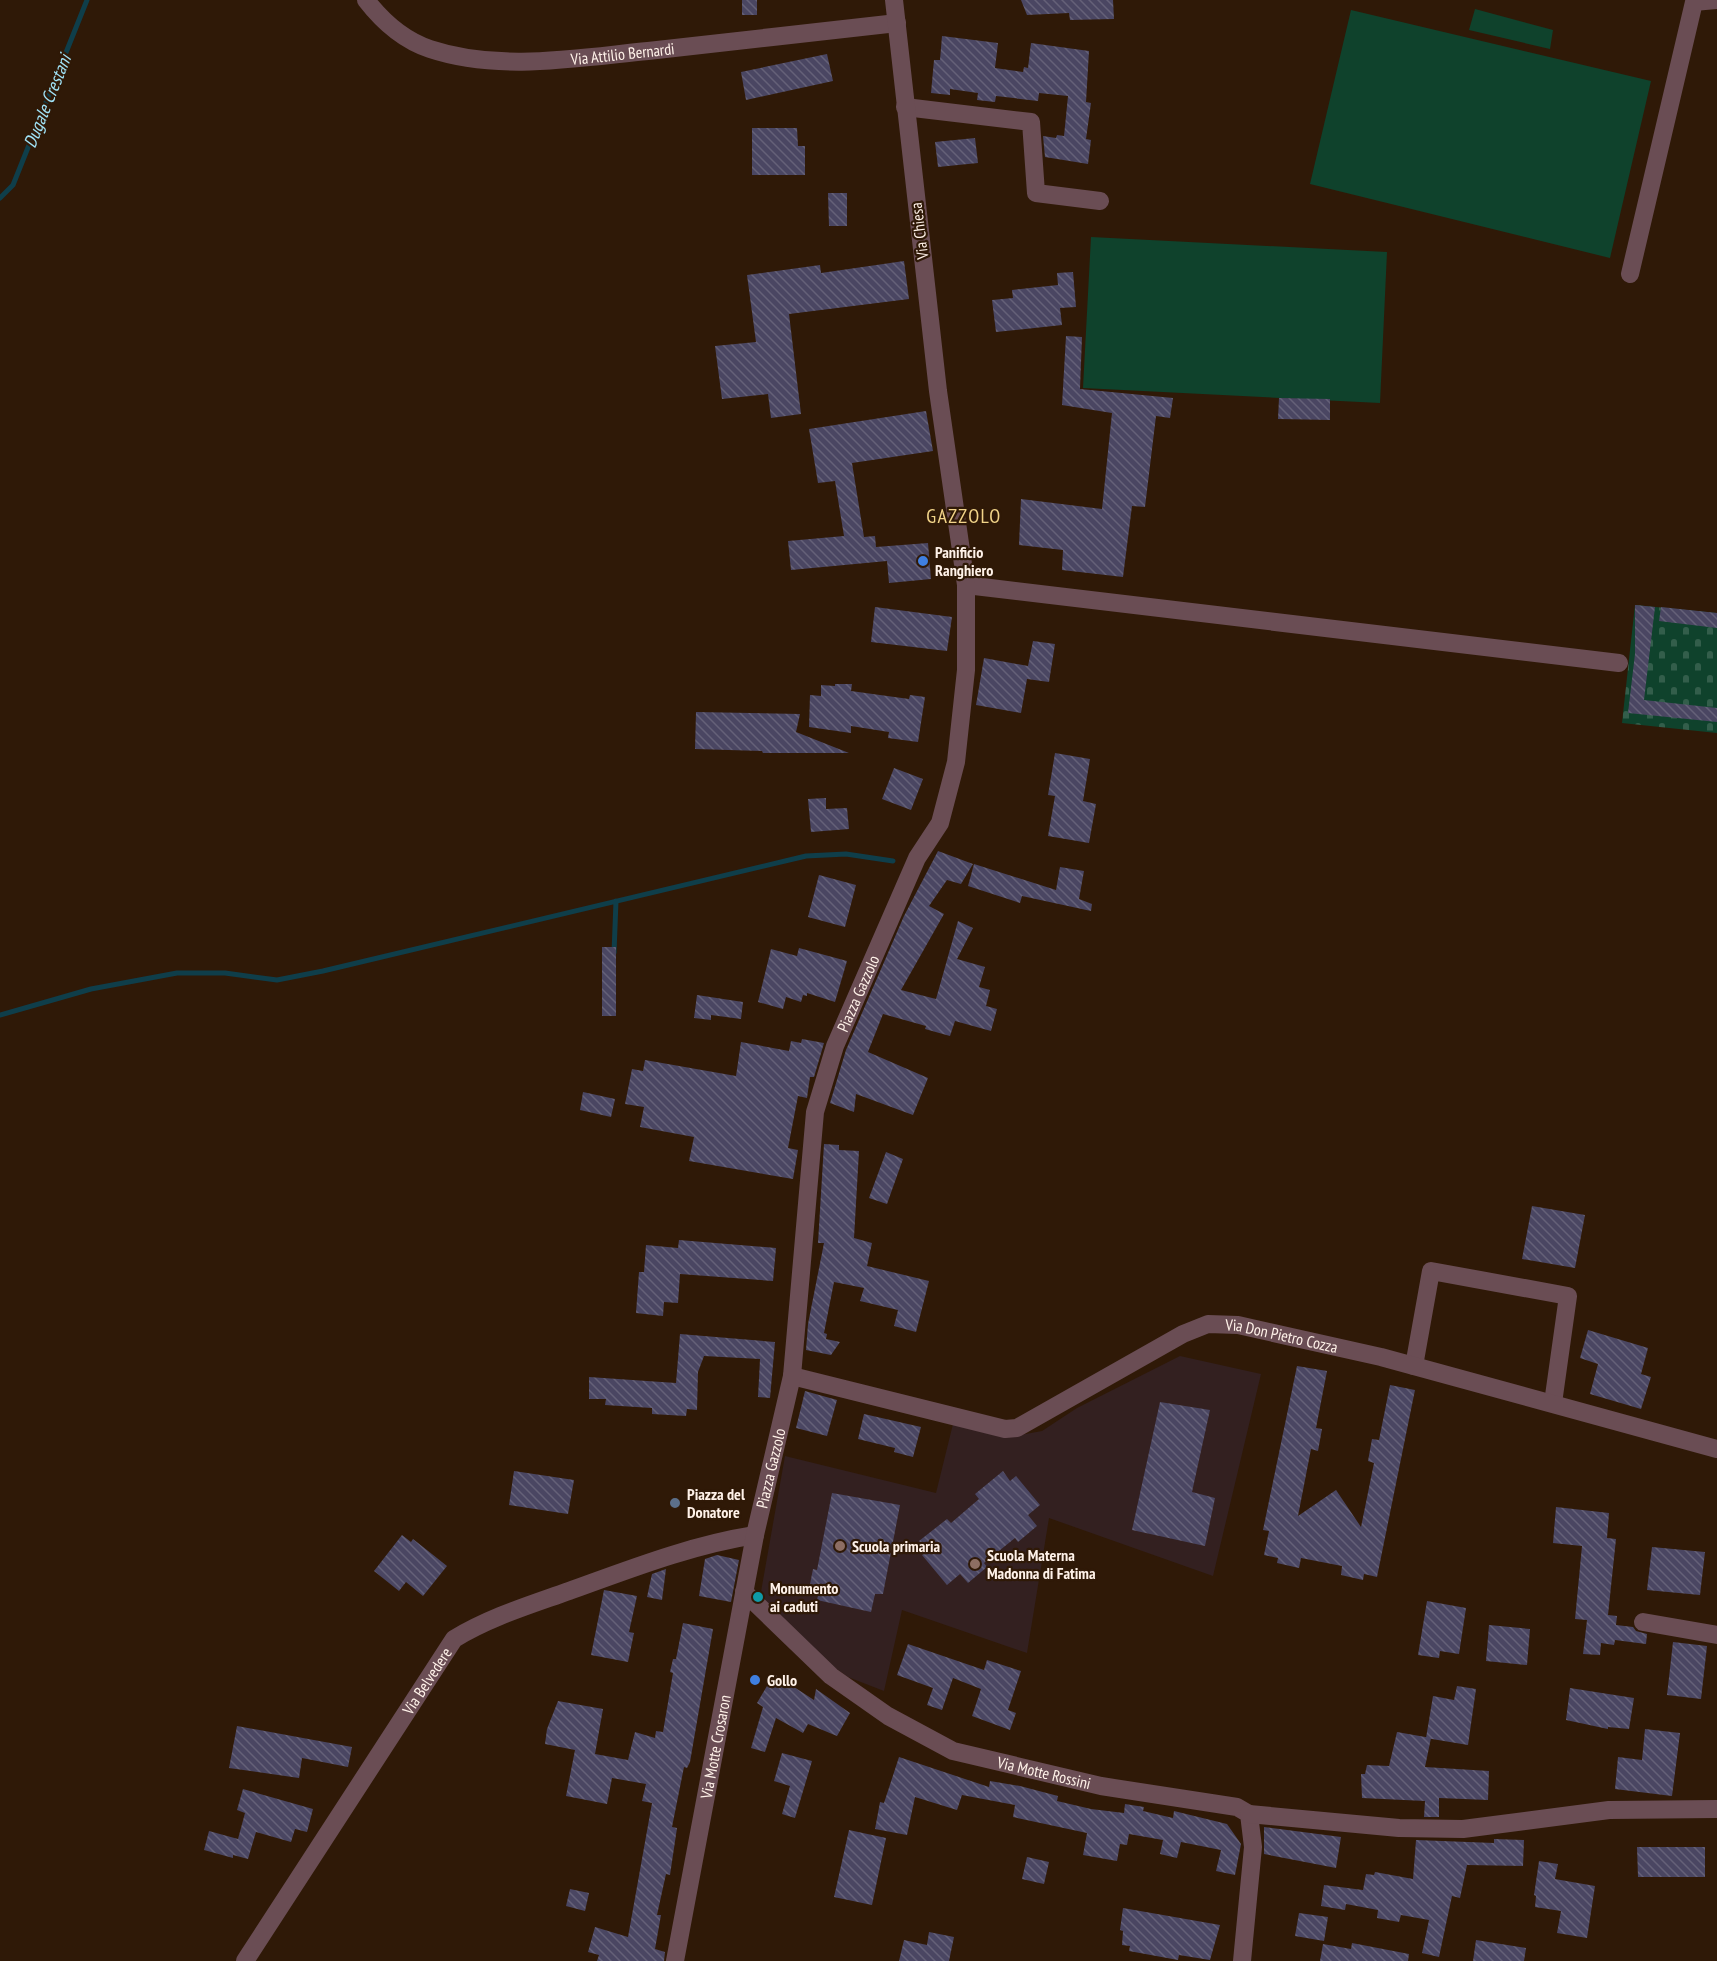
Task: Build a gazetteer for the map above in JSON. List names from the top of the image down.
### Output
{
  "streets": {
    "street": [
      "Via Attilio Bernardi",
      "Via Chiesa",
      "Piazza Gazzolo",
      "Via Don Pietro Cozza",
      "Via Belvedere",
      "Via Motte Crosaron",
      "Via Motte Rossini"
    ]
  },
  "crossings": [
    ["Via Attilio Bernardi", "Via Chiesa"],
    ["Via Chiesa", "Piazza Gazzolo"],
    ["Piazza Gazzolo", "Via Don Pietro Cozza"],
    ["Piazza Gazzolo", "Via Belvedere"],
    ["Piazza Gazzolo", "Via Motte Crosaron"],
    ["Via Belvedere", "Via Motte Crosaron"],
    ["Via Motte Crosaron", "Via Motte Rossini"]
  ],
  "districts": ["GAZZOLO"],
  "water": ["Dugale Crestani"],
  "places": [
    "Panificio Ranghiero",
    "Piazza del Donatore",
    "Scuola primaria",
    "Scuola Materna Madonna di Fatima",
    "Monumento ai caduti",
    "Gollo"
  ]
}
